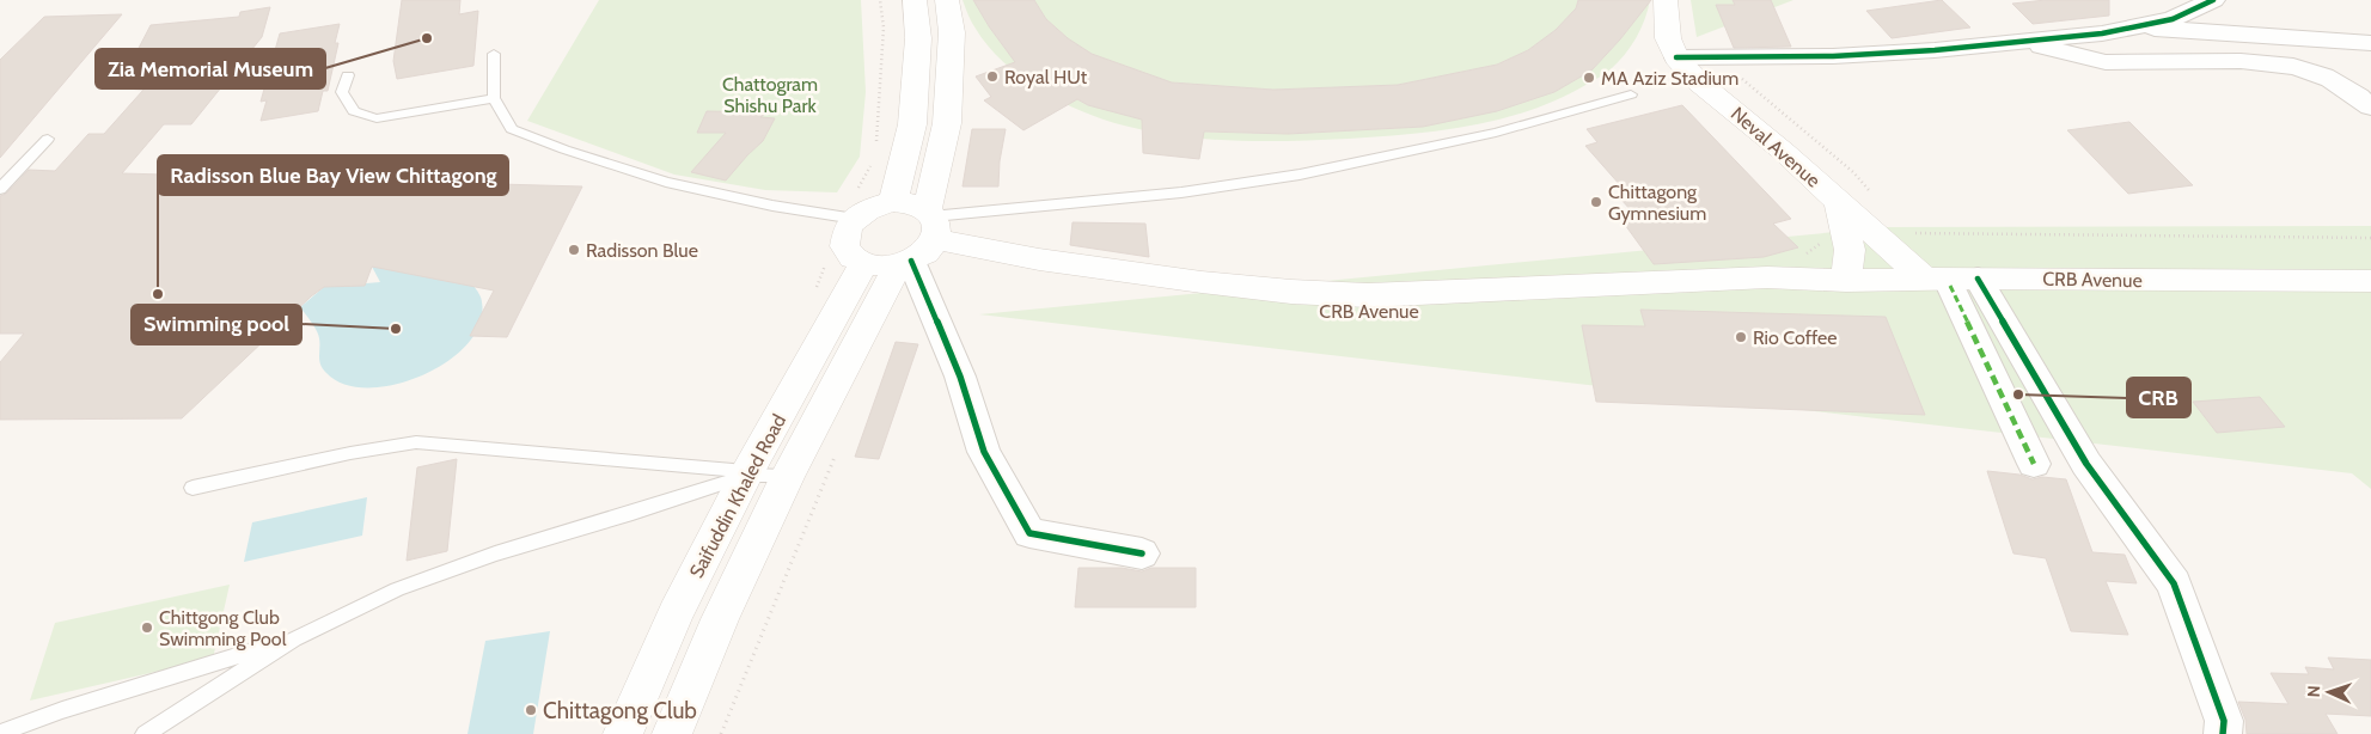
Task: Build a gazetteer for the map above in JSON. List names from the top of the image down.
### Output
{
  "streets": {
    "main road": ["Neval Avenue", "CRB Avenue", "Saifuddin Khaled Road"]
  },
  "crossings": [
    ["Neval Avenue", "CRB Avenue"],
    ["CRB Avenue", "Saifuddin Khaled Road"]
  ],
  "parks": ["Chattogram Shishu Park"],
  "places": [
    "Zia Memorial Museum",
    "Royal HUt",
    "MA Aziz Stadium",
    "Chittagong Gymnesium",
    "Radisson Blue",
    "Radisson Blue Bay View Chittagong",
    "Swimming pool",
    "Rio Coffee",
    "CRB",
    "Chittgong Club Swimming Pool",
    "Chittagong Club"
  ],
  "north": "left"
}
